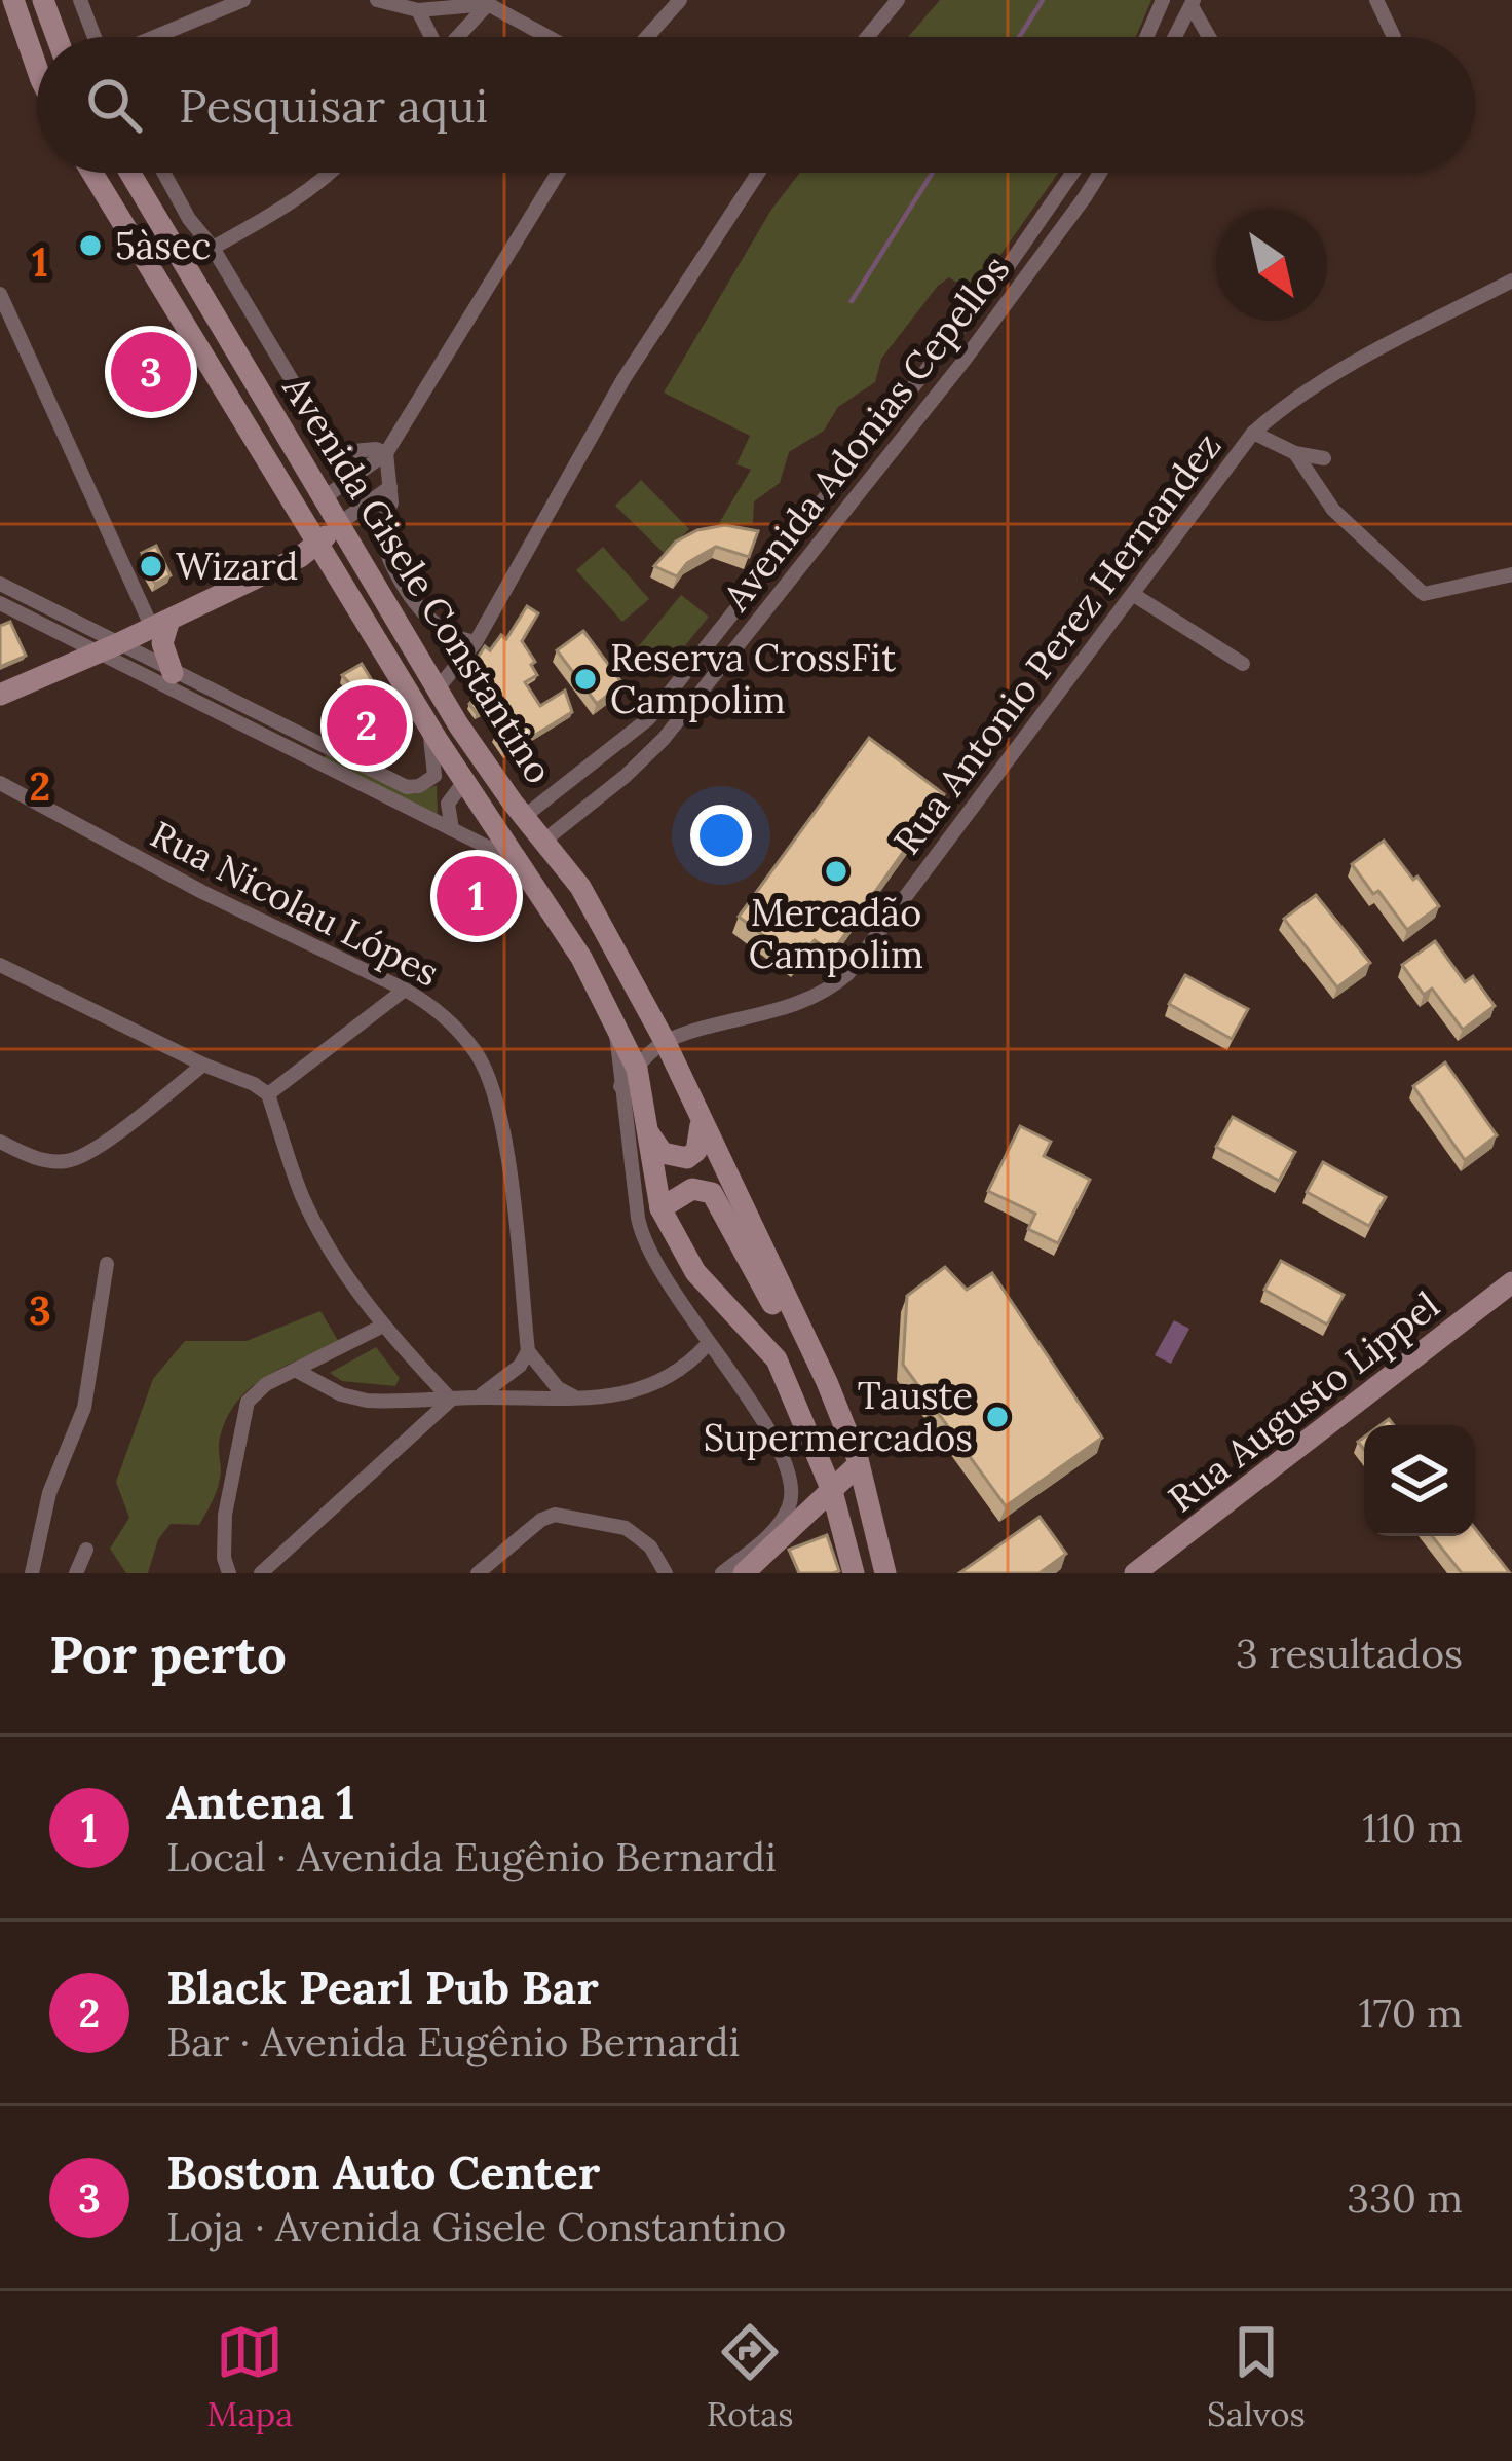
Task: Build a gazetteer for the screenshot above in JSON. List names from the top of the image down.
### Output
{
  "streets": {
    "main road": ["Avenida Gisele Constantino", "Rua Augusto Lippel"],
    "street": ["Avenida Adonias Cepellos", "Rua Antonio Perez Hernandez", "Rua Nicolau Lópes"]
  },
  "crossings": [
    ["Avenida Adonias Cepellos", "Avenida Gisele Constantino"],
    ["Avenida Gisele Constantino", "Rua Antonio Perez Hernandez"]
  ],
  "places": [
    "5àsec",
    "Wizard",
    "Reserva CrossFit Campolim",
    "Mercadão Campolim",
    "Tauste Supermercados"
  ],
  "north": "bottom right",
  "page": {
    "search": "Pesquisar aqui",
    "pins": ["3", "2", "1"],
    "heading": ["Por perto", "3 resultados"],
    "list": [
      {
        "mark": "1",
        "name": "Antena 1",
        "note": "Local · Avenida Eugênio Bernardi",
        "value": "110 m"
      },
      {
        "mark": "2",
        "name": "Black Pearl Pub Bar",
        "note": "Bar · Avenida Eugênio Bernardi",
        "value": "170 m"
      },
      {
        "mark": "3",
        "name": "Boston Auto Center",
        "note": "Loja · Avenida Gisele Constantino",
        "value": "330 m"
      }
    ],
    "nav": ["Mapa", "Rotas", "Salvos"]
  },
  "grid": {
    "rows": ["1", "2", "3"]
  }
}
